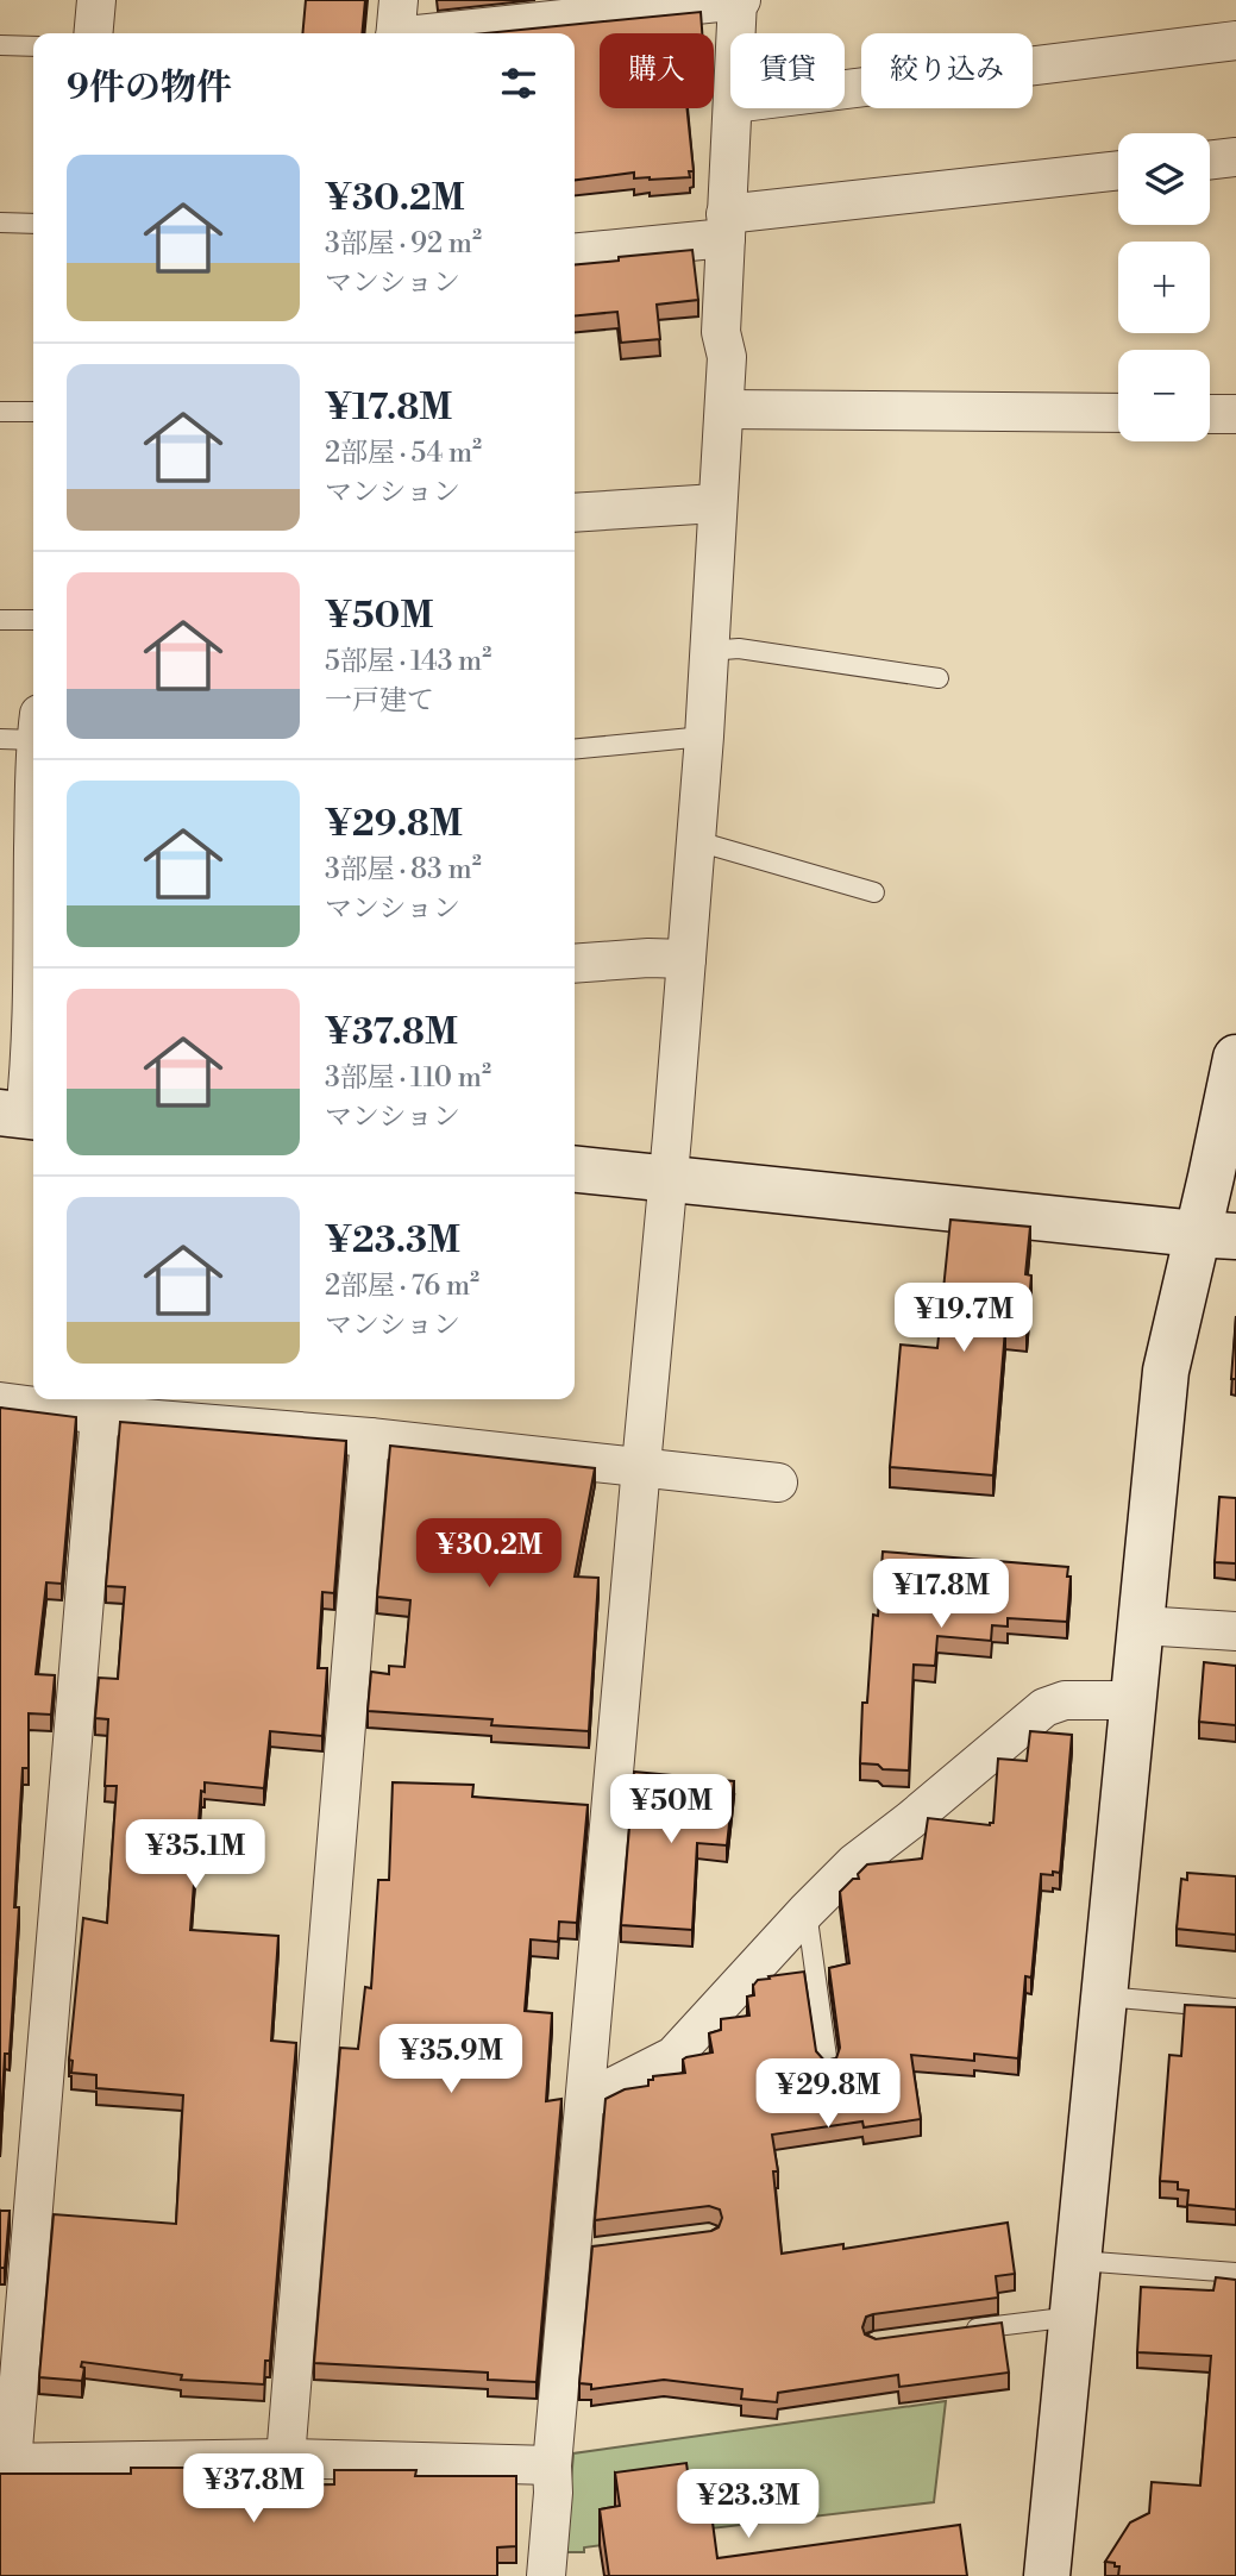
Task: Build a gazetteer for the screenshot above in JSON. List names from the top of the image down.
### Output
{
  "page": {
    "chip": ["購入", "賃貸", "絞り込み"],
    "heading": "9件の物件",
    "map_buttons": ["+", "−"],
    "list": [
      {
        "name": "¥30.2M",
        "note": "3部屋 · 92 m² · マンション"
      },
      {
        "name": "¥17.8M",
        "note": "2部屋 · 54 m² · マンション"
      },
      {
        "name": "¥50M",
        "note": "5部屋 · 143 m² · 一戸建て"
      },
      {
        "name": "¥29.8M",
        "note": "3部屋 · 83 m² · マンション"
      },
      {
        "name": "¥37.8M",
        "note": "3部屋 · 110 m² · マンション"
      },
      {
        "name": "¥23.3M",
        "note": "2部屋 · 76 m² · マンション"
      }
    ],
    "price": [
      "¥19.7M",
      "¥30.2M",
      "¥17.8M",
      "¥50M",
      "¥35.1M",
      "¥35.9M",
      "¥29.8M",
      "¥37.8M",
      "¥23.3M"
    ]
  }
}
